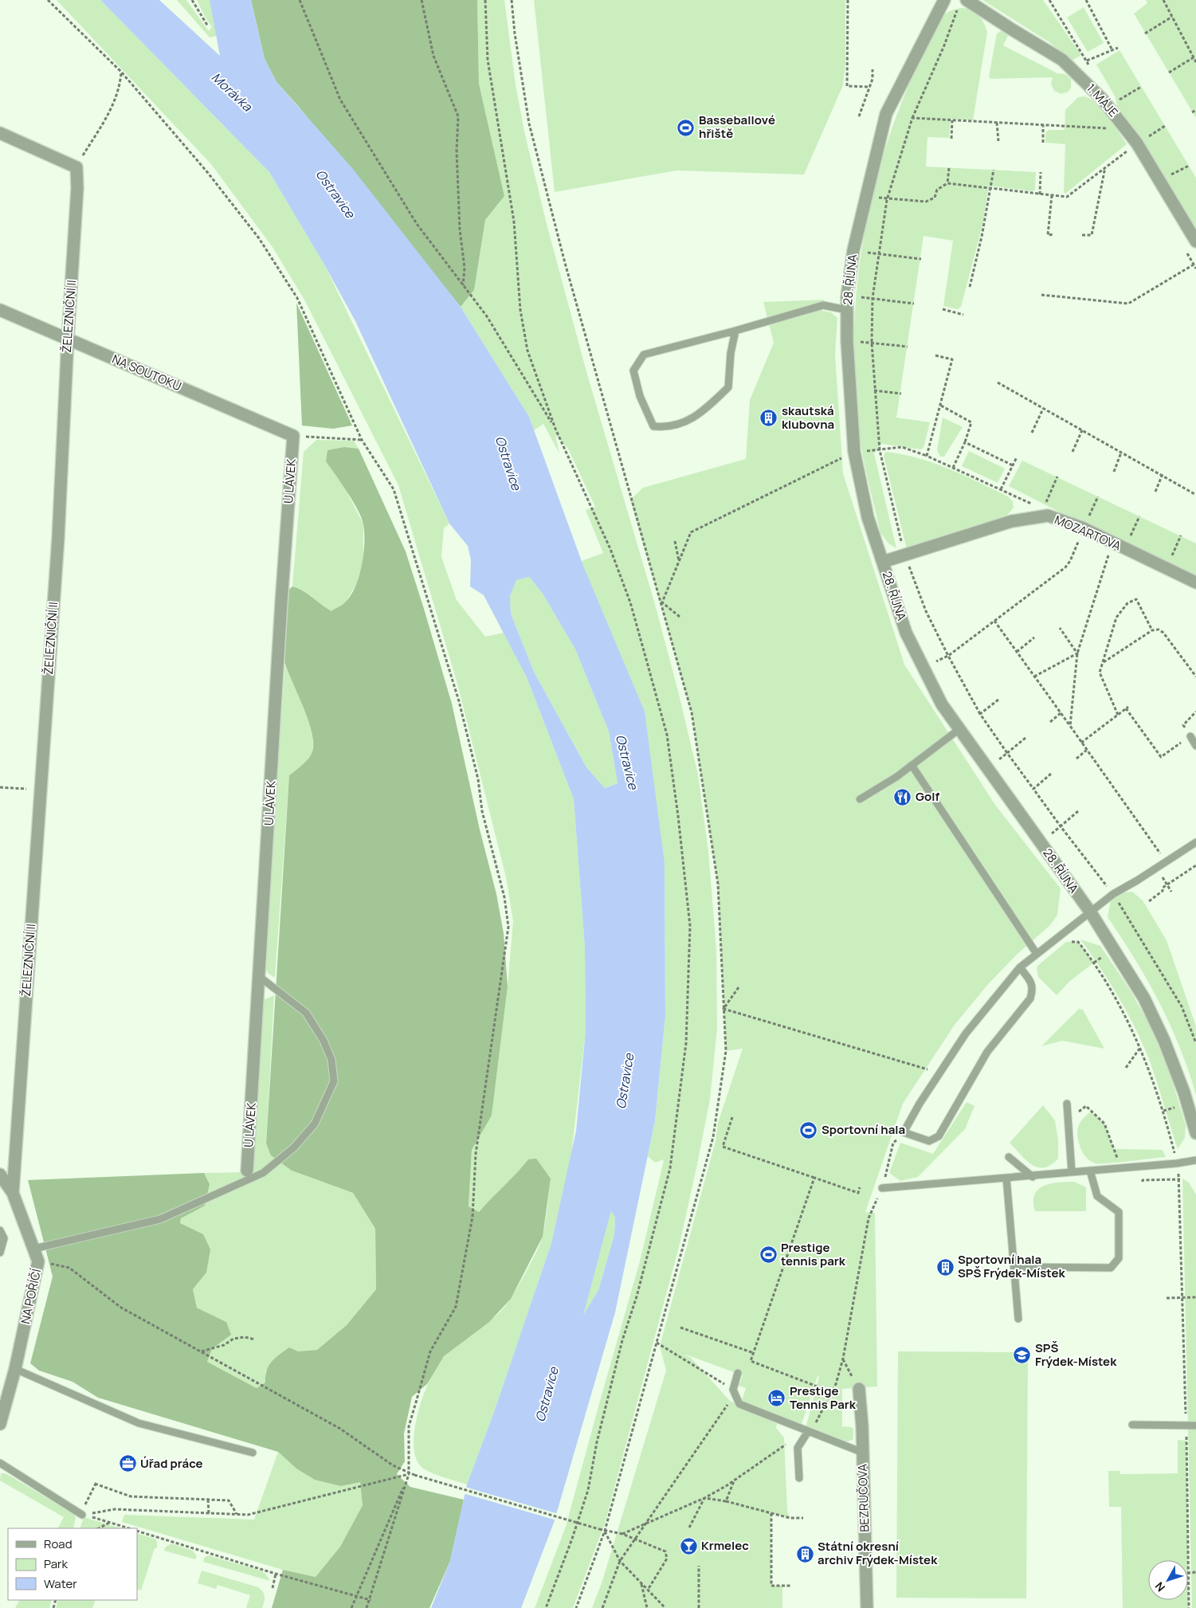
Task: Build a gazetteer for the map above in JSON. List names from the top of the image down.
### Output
{
  "streets": {
    "street": [
      "1. MÁJE",
      "28. ŘÍJNA",
      "ŽELEZNIČNÍ II",
      "NA SOUTOKU",
      "U LÁVEK",
      "MOZARTOVA",
      "NA POŘÍČÍ",
      "BEZRUČOVA"
    ]
  },
  "crossings": [
    ["28. ŘÍJNA", "MOZARTOVA"],
    ["ŽELEZNIČNÍ II", "NA SOUTOKU"],
    ["ŽELEZNIČNÍ II", "NA POŘÍČÍ"],
    ["NA SOUTOKU", "U LÁVEK"]
  ],
  "water": ["Morávka", "Ostravice"],
  "places": {
    "sports": ["Basseballové hřiště", "Sportovní hala", "Prestige tennis park"],
    "building": ["skautská klubovna", "Sportovní hala SPŠ Frýdek-Místek", "Státní okresní archiv Frýdek-Místek"],
    "restaurant": ["Golf"],
    "school or university": ["SPŠ Frýdek-Místek"],
    "hotel": ["Prestige Tennis Park"],
    "office": ["Úřad práce"],
    "bar": ["Krmelec"]
  },
  "legend": ["Road", "Park", "Water"],
  "north": "bottom left"
}
